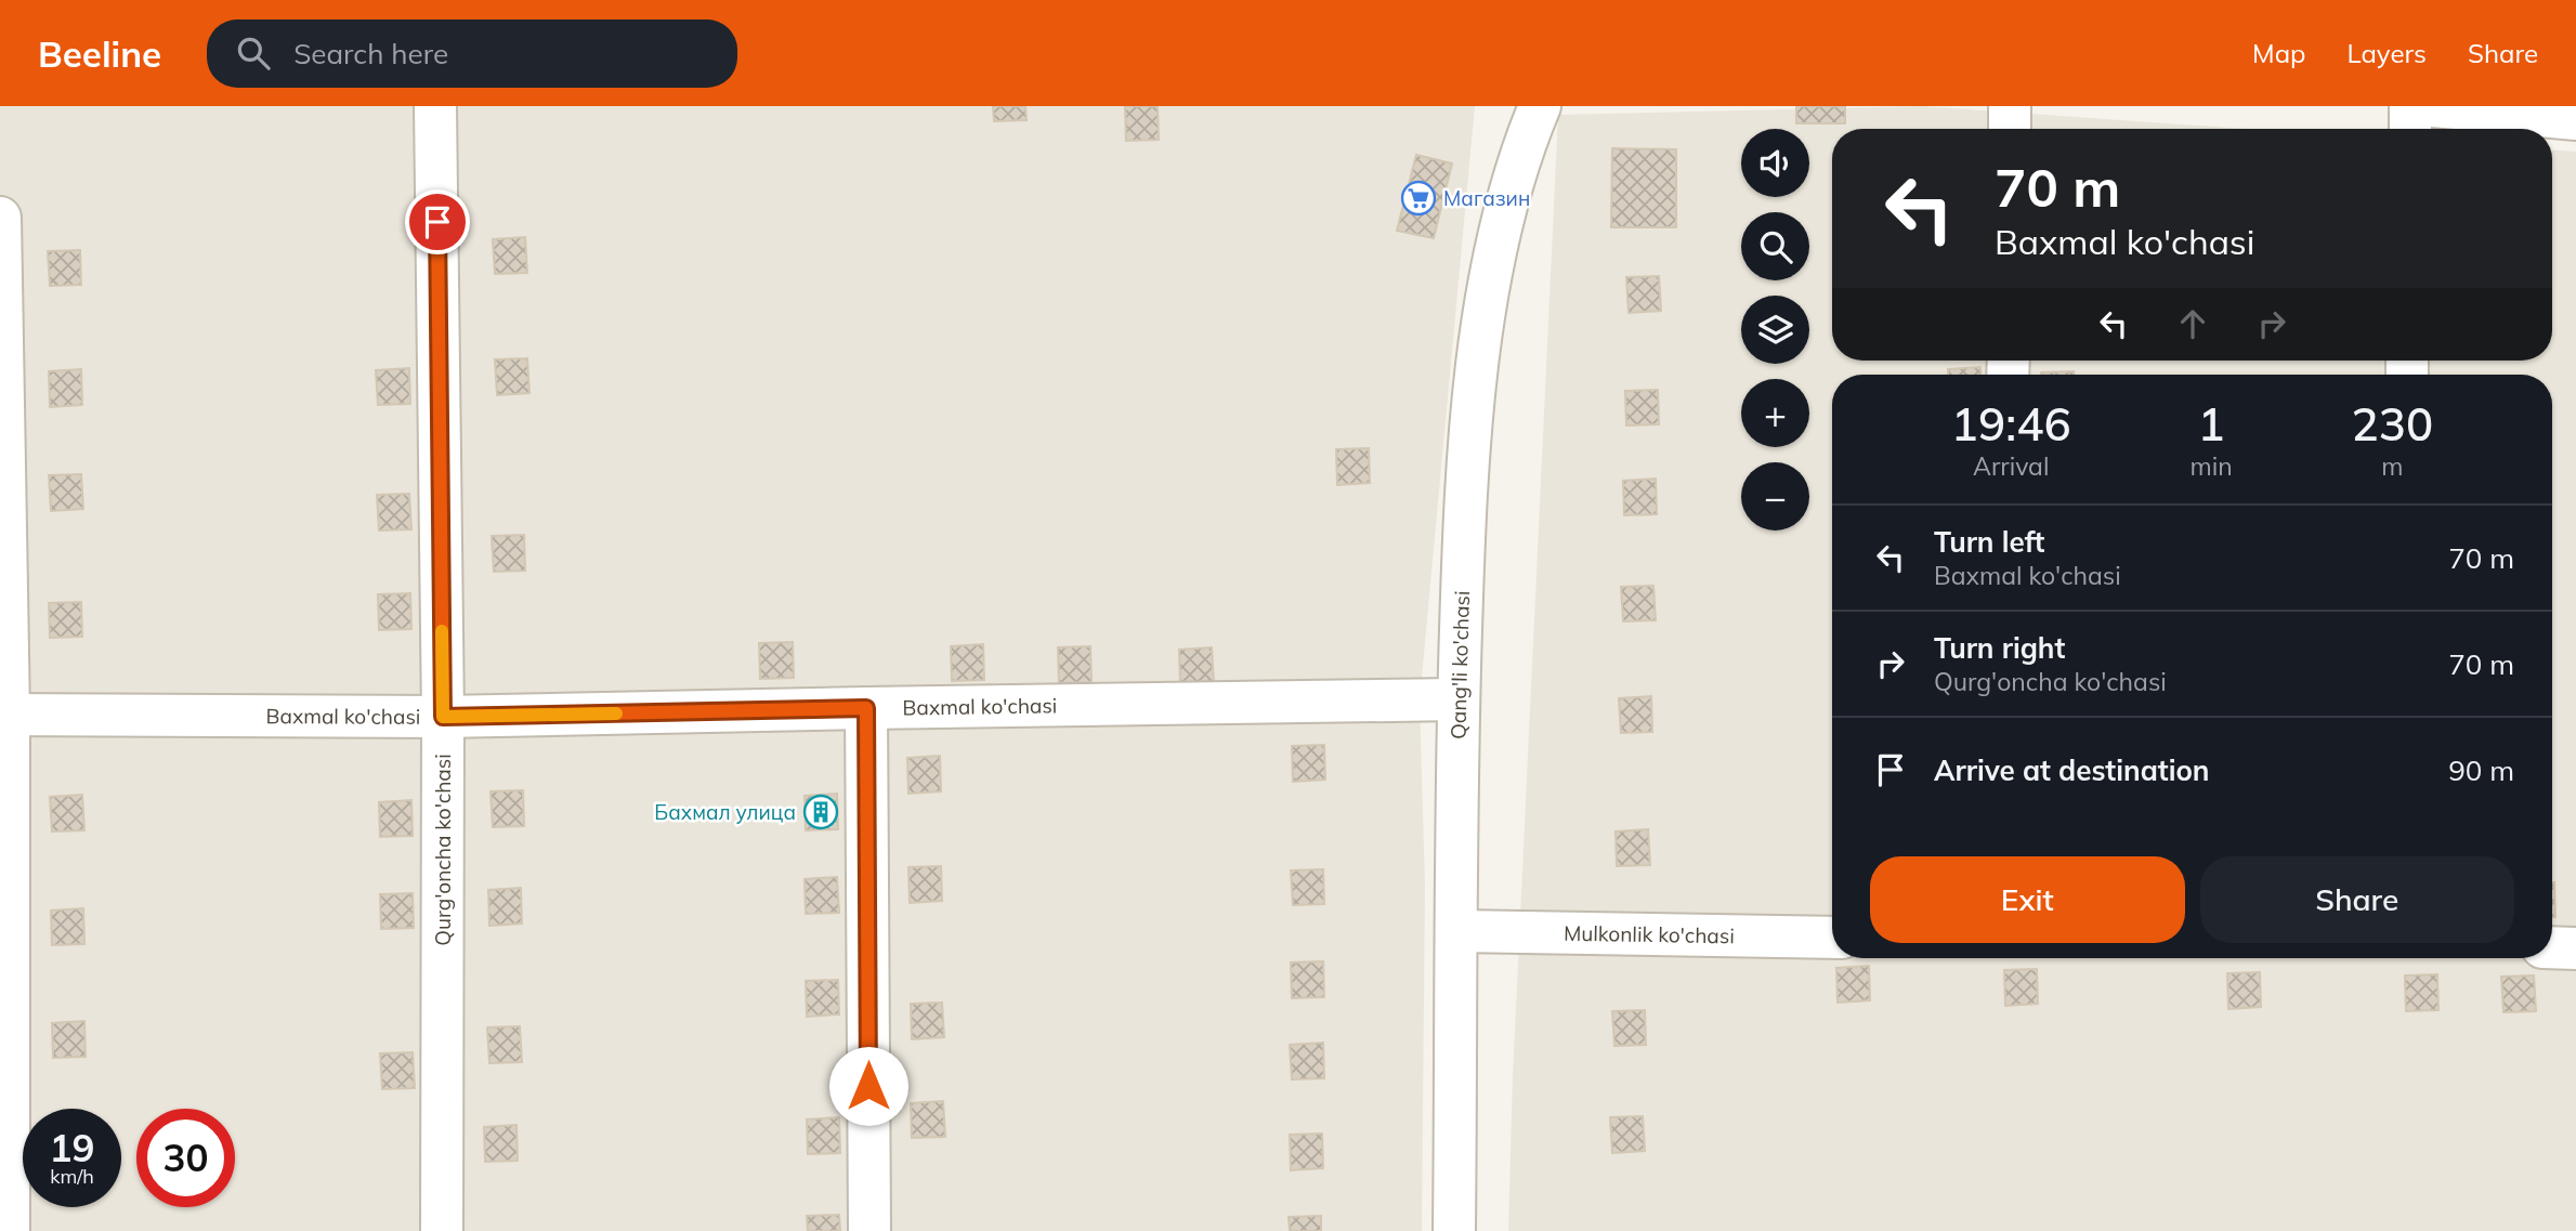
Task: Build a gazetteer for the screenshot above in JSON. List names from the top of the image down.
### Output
{
  "streets": {
    "street": [
      "Qang'li ko'chasi",
      "Baхmal ko'chasi",
      "Qurg'oncha ko'chasi",
      "Mulkonlik ko'chasi"
    ]
  },
  "crossings": [
    ["Qang'li ko'chasi", "Baхmal ko'chasi"],
    ["Qang'li ko'chasi", "Mulkonlik ko'chasi"],
    ["Baхmal ko'chasi", "Qurg'oncha ko'chasi"]
  ],
  "places": {
    "supermarket": ["Магазин"],
    "building": ["Бахмал улица"]
  },
  "page": {
    "header": "Beeline",
    "search": "Search here",
    "nav": ["Map", "Layers", "Share"],
    "map_buttons": ["+", "−"],
    "turn": ["70 m", "Baхmal ko'chasi"],
    "eta": [
      "19:46",
      "Arrival",
      "1",
      "min",
      "230",
      "m"
    ],
    "list": [
      {
        "name": "Turn left",
        "note": "Baхmal ko'chasi",
        "value": "70 m"
      },
      {
        "name": "Turn right",
        "note": "Qurg'oncha ko'chasi",
        "value": "70 m"
      },
      {
        "name": "Arrive at destination",
        "value": "90 m"
      }
    ],
    "buttons": ["Exit", "Share"],
    "speed": "19 km/h",
    "limit": "30"
  }
}
